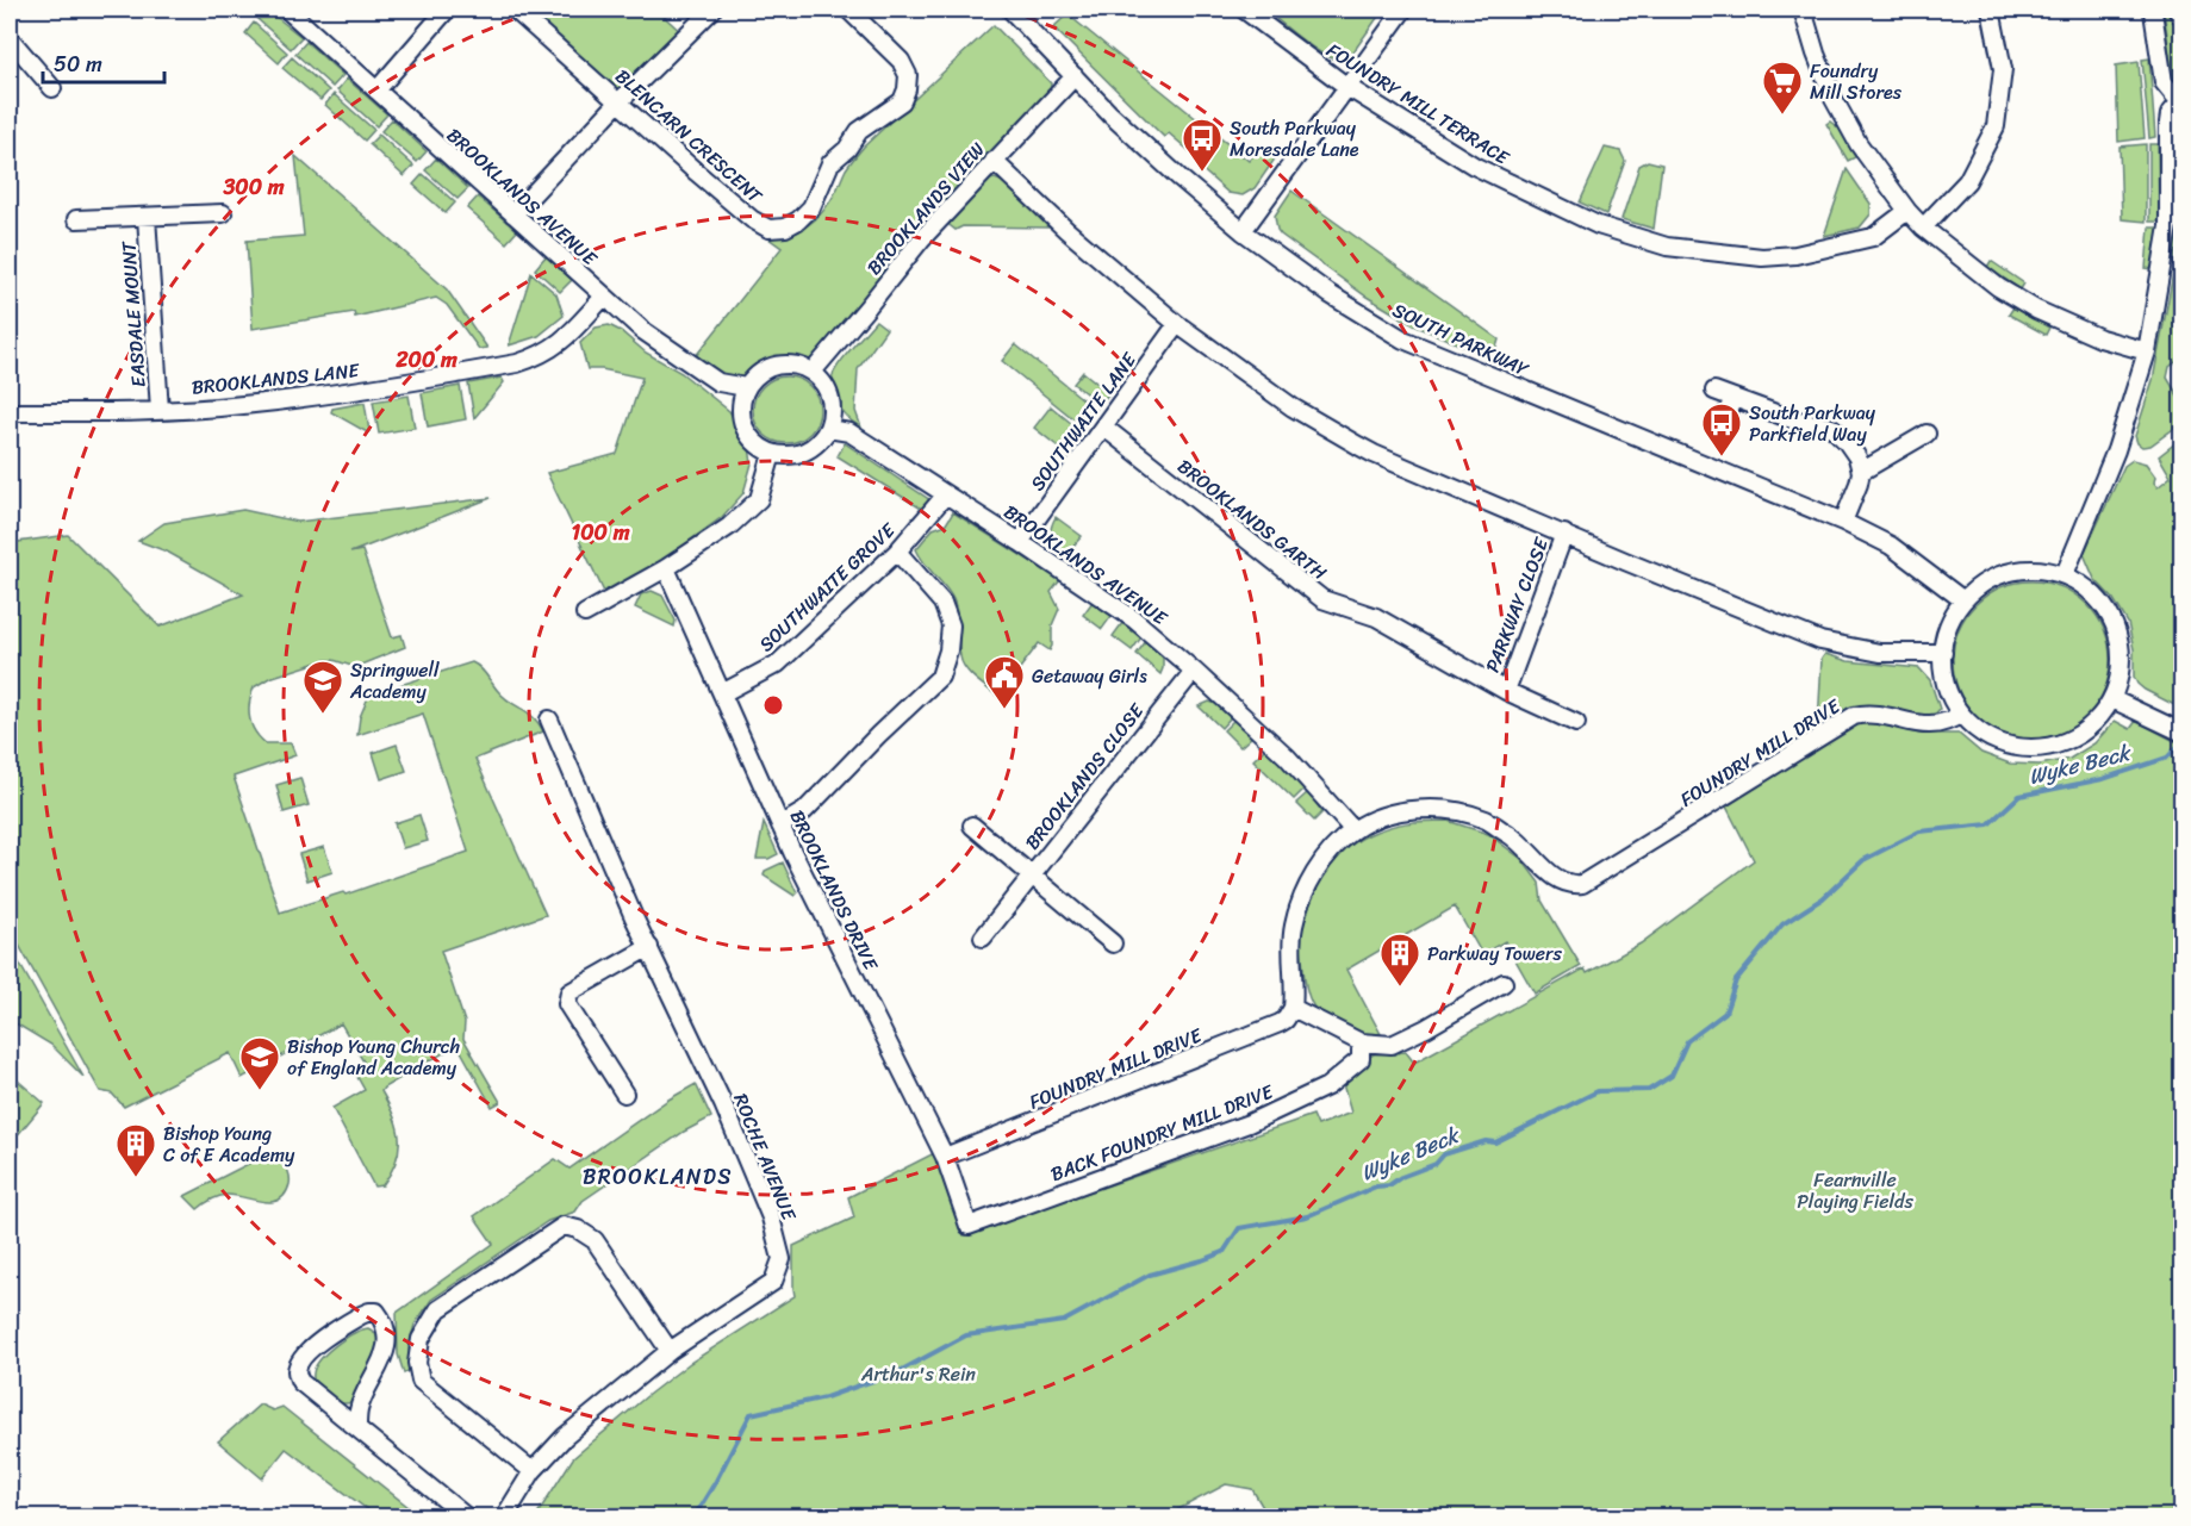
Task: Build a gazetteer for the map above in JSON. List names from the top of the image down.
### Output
{
  "streets": {
    "street": [
      "FOUNDRY MILL TERRACE",
      "BLENCARN CRESCENT",
      "BROOKLANDS AVENUE",
      "BROOKLANDS VIEW",
      "EASDALE MOUNT",
      "SOUTH PARKWAY",
      "BROOKLANDS LANE",
      "SOUTHWAITE LANE",
      "BROOKLANDS GARTH",
      "SOUTHWAITE GROVE",
      "PARKWAY CLOSE",
      "FOUNDRY MILL DRIVE",
      "BROOKLANDS CLOSE",
      "BROOKLANDS DRIVE",
      "BACK FOUNDRY MILL DRIVE",
      "ROCHE AVENUE"
    ]
  },
  "crossings": [
    ["BROOKLANDS AVENUE", "BROOKLANDS VIEW"],
    ["BROOKLANDS AVENUE", "BROOKLANDS LANE"],
    ["BROOKLANDS AVENUE", "SOUTHWAITE LANE"],
    ["BROOKLANDS AVENUE", "SOUTHWAITE GROVE"],
    ["BROOKLANDS AVENUE", "FOUNDRY MILL DRIVE"],
    ["BROOKLANDS AVENUE", "BROOKLANDS CLOSE"],
    ["BROOKLANDS VIEW", "SOUTH PARKWAY"],
    ["EASDALE MOUNT", "BROOKLANDS LANE"],
    ["SOUTH PARKWAY", "FOUNDRY MILL DRIVE"],
    ["SOUTHWAITE LANE", "BROOKLANDS GARTH"],
    ["BROOKLANDS GARTH", "PARKWAY CLOSE"],
    ["SOUTHWAITE GROVE", "BROOKLANDS DRIVE"],
    ["FOUNDRY MILL DRIVE", "BROOKLANDS DRIVE"],
    ["BROOKLANDS DRIVE", "BACK FOUNDRY MILL DRIVE"]
  ],
  "districts": ["BROOKLANDS"],
  "water": ["Wyke Beck"],
  "parks": ["Fearnville Playing Fields", "Arthur's Rein"],
  "places": {
    "supermarket": ["Foundry Mill Stores"],
    "bus stop": ["South Parkway Moresdale Lane", "South Parkway Parkfield Way"],
    "public building": ["Getaway Girls"],
    "school or university": ["Springwell Academy", "Bishop Young Church of England Academy"],
    "building": ["Parkway Towers", "Bishop Young C of E Academy"]
  },
  "scale_bar": "50 m",
  "rings": ["300 m", "200 m", "100 m"]
}
